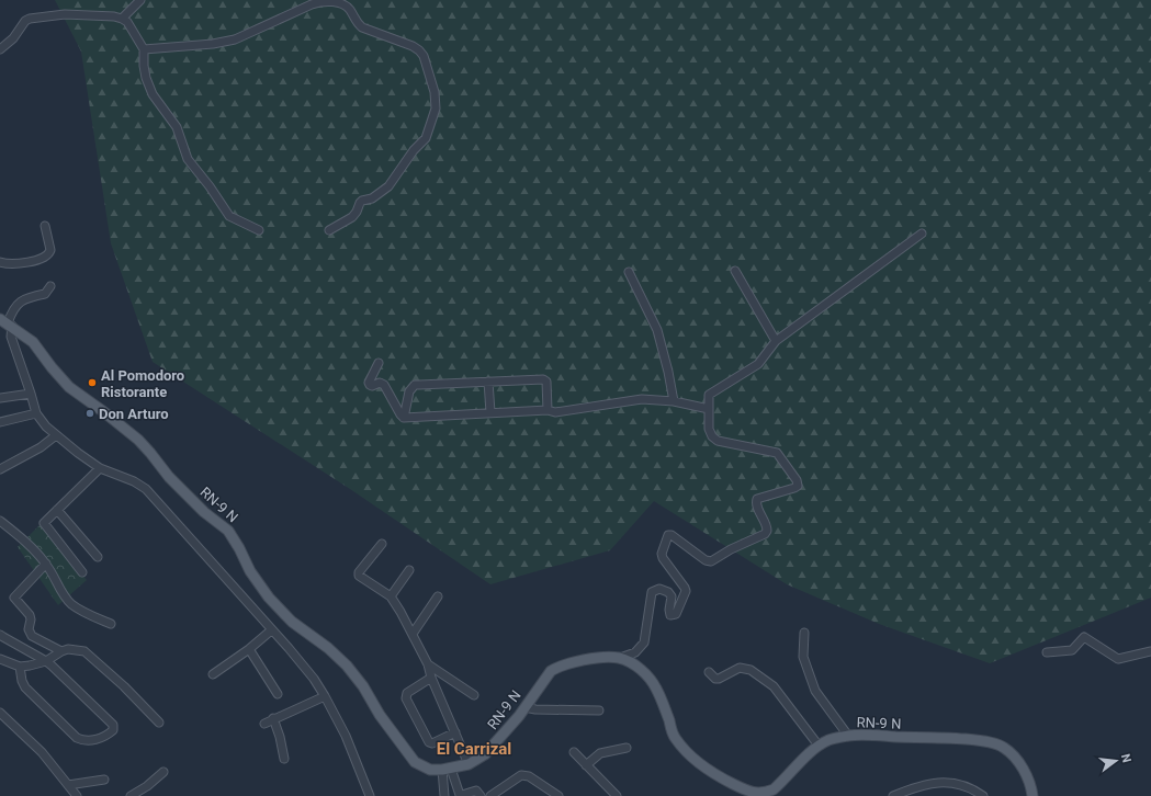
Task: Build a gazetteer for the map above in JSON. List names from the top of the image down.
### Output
{
  "streets": {
    "main road": ["RN-9 N"]
  },
  "districts": ["El Carrizal"],
  "places": ["Al Pomodoro Ristorante", "Don Arturo"],
  "north": "right"
}
